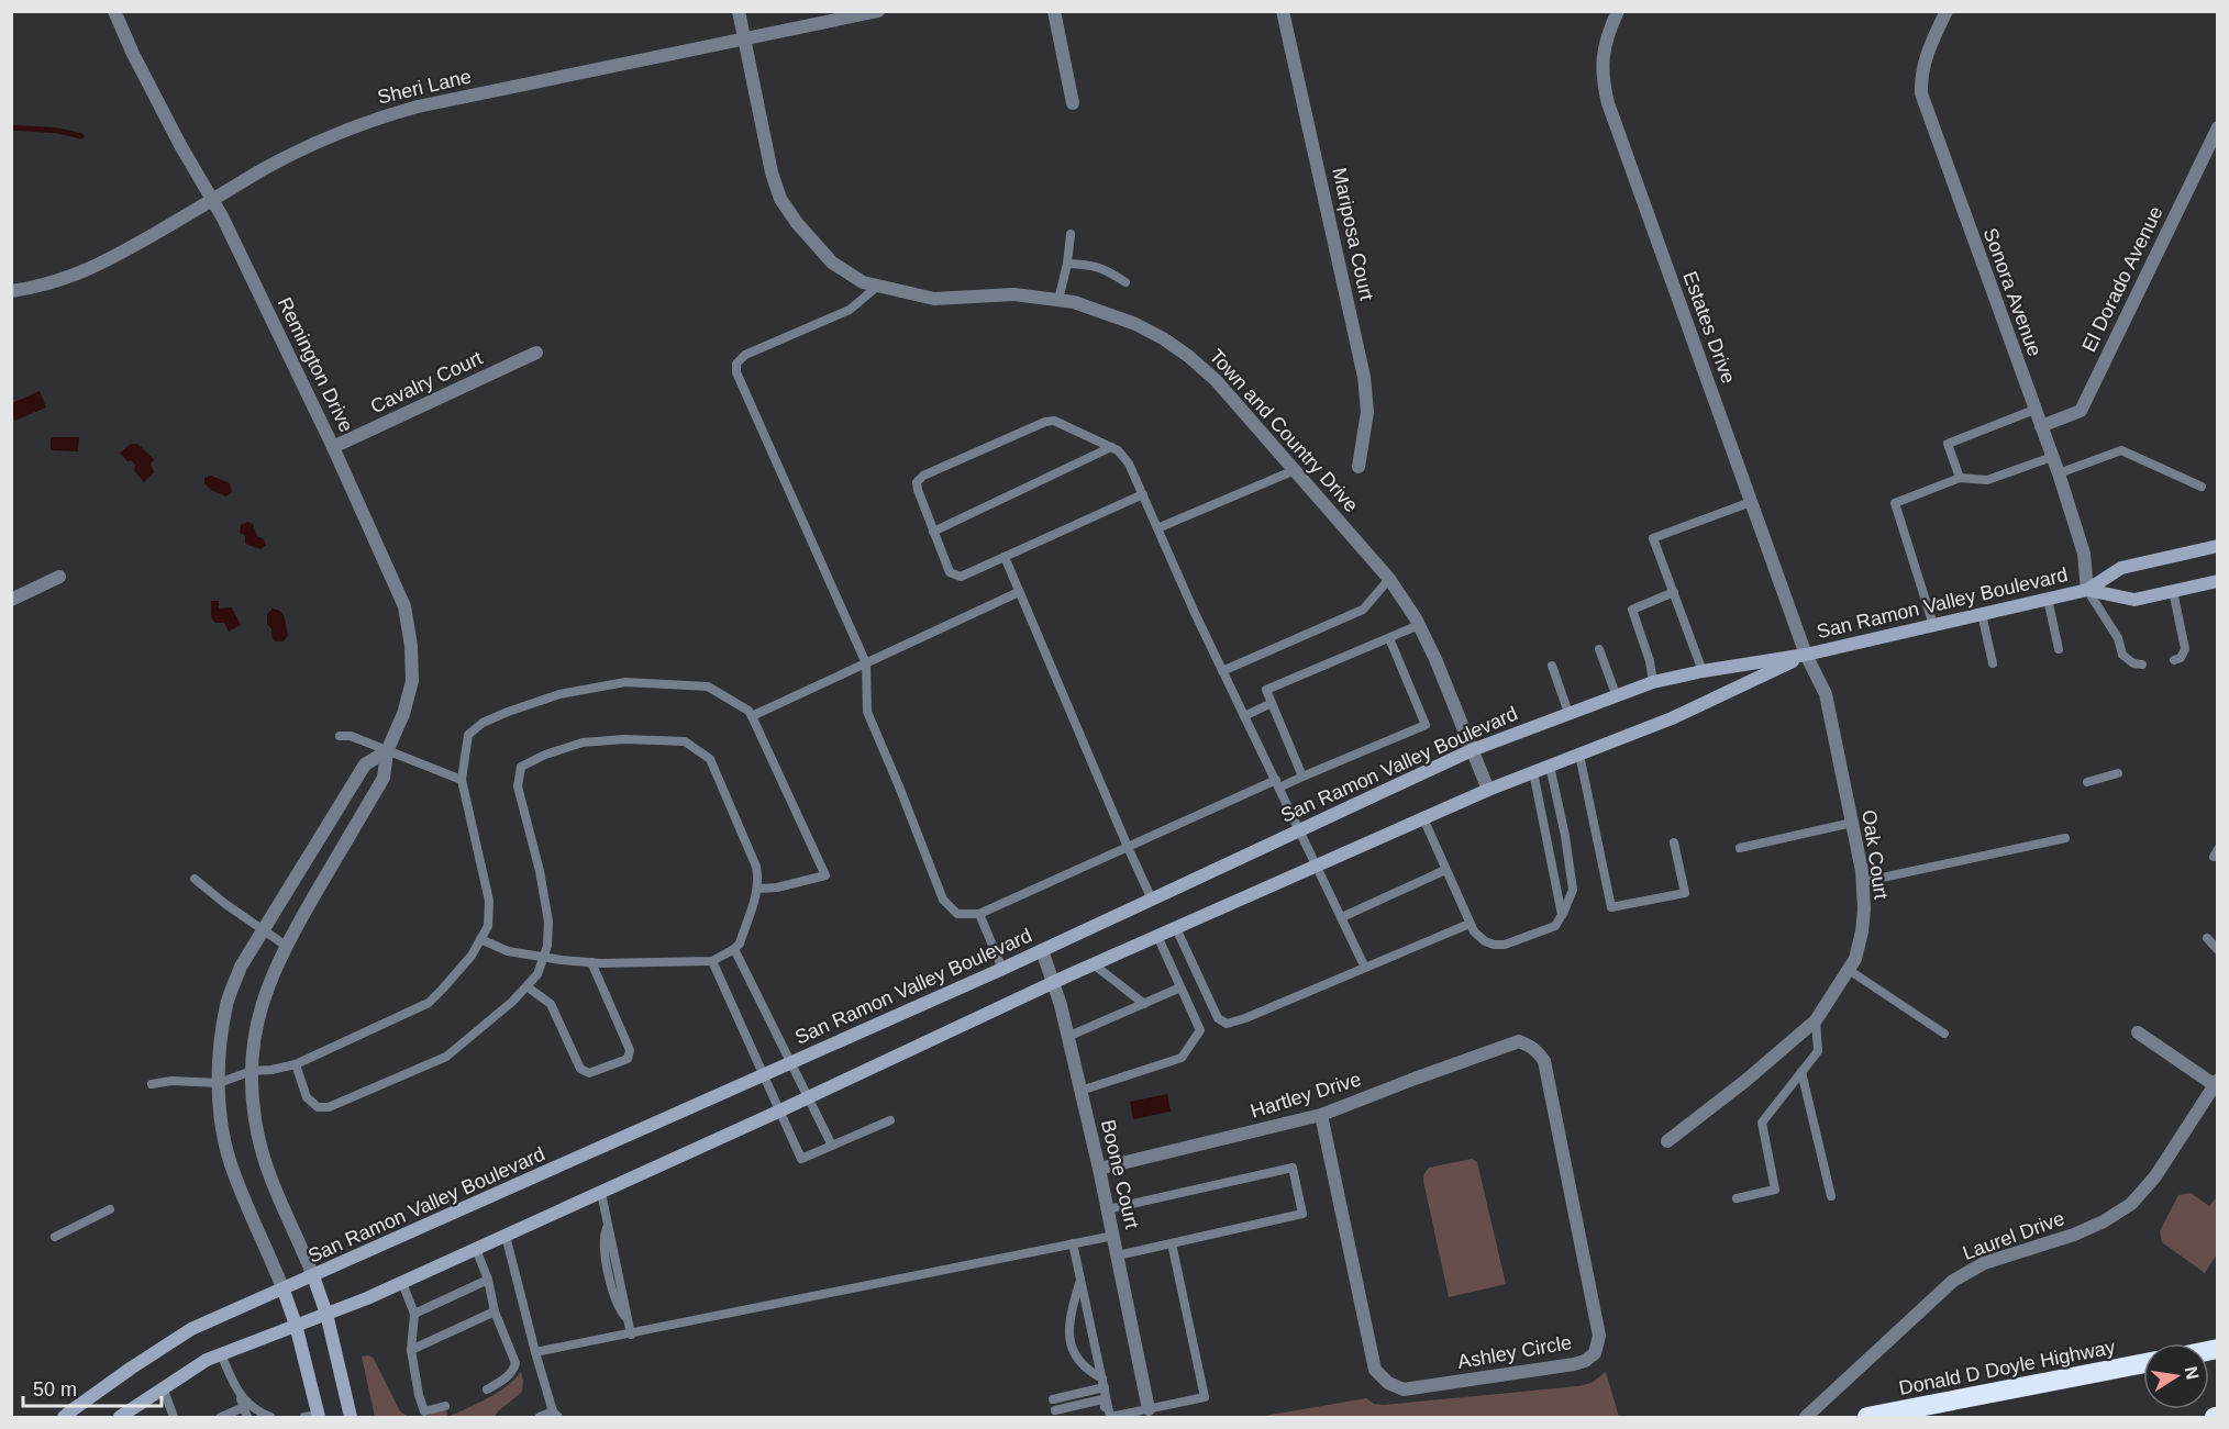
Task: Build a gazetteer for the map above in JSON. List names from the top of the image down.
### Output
{
  "streets": {
    "highway": ["Donald D Doyle Highway"],
    "main road": ["San Ramon Valley Boulevard"],
    "street": [
      "Sheri Lane",
      "Mariposa Court",
      "El Dorado Avenue",
      "Sonora Avenue",
      "Estates Drive",
      "Remington Drive",
      "Cavalry Court",
      "Town and Country Drive",
      "Oak Court",
      "Hartley Drive",
      "Boone Court",
      "Laurel Drive",
      "Ashley Circle"
    ]
  },
  "crossings": [
    ["Sheri Lane", "Remington Drive"],
    ["Sheri Lane", "Town and Country Drive"],
    ["El Dorado Avenue", "Sonora Avenue"],
    ["Sonora Avenue", "San Ramon Valley Boulevard"],
    ["Estates Drive", "San Ramon Valley Boulevard"],
    ["Estates Drive", "Oak Court"],
    ["Remington Drive", "Cavalry Court"],
    ["Remington Drive", "San Ramon Valley Boulevard"],
    ["Town and Country Drive", "San Ramon Valley Boulevard"],
    ["San Ramon Valley Boulevard", "Oak Court"],
    ["San Ramon Valley Boulevard", "Boone Court"],
    ["Hartley Drive", "Boone Court"],
    ["Hartley Drive", "Ashley Circle"]
  ],
  "scale_bar": "50 m",
  "north": "right"
}
